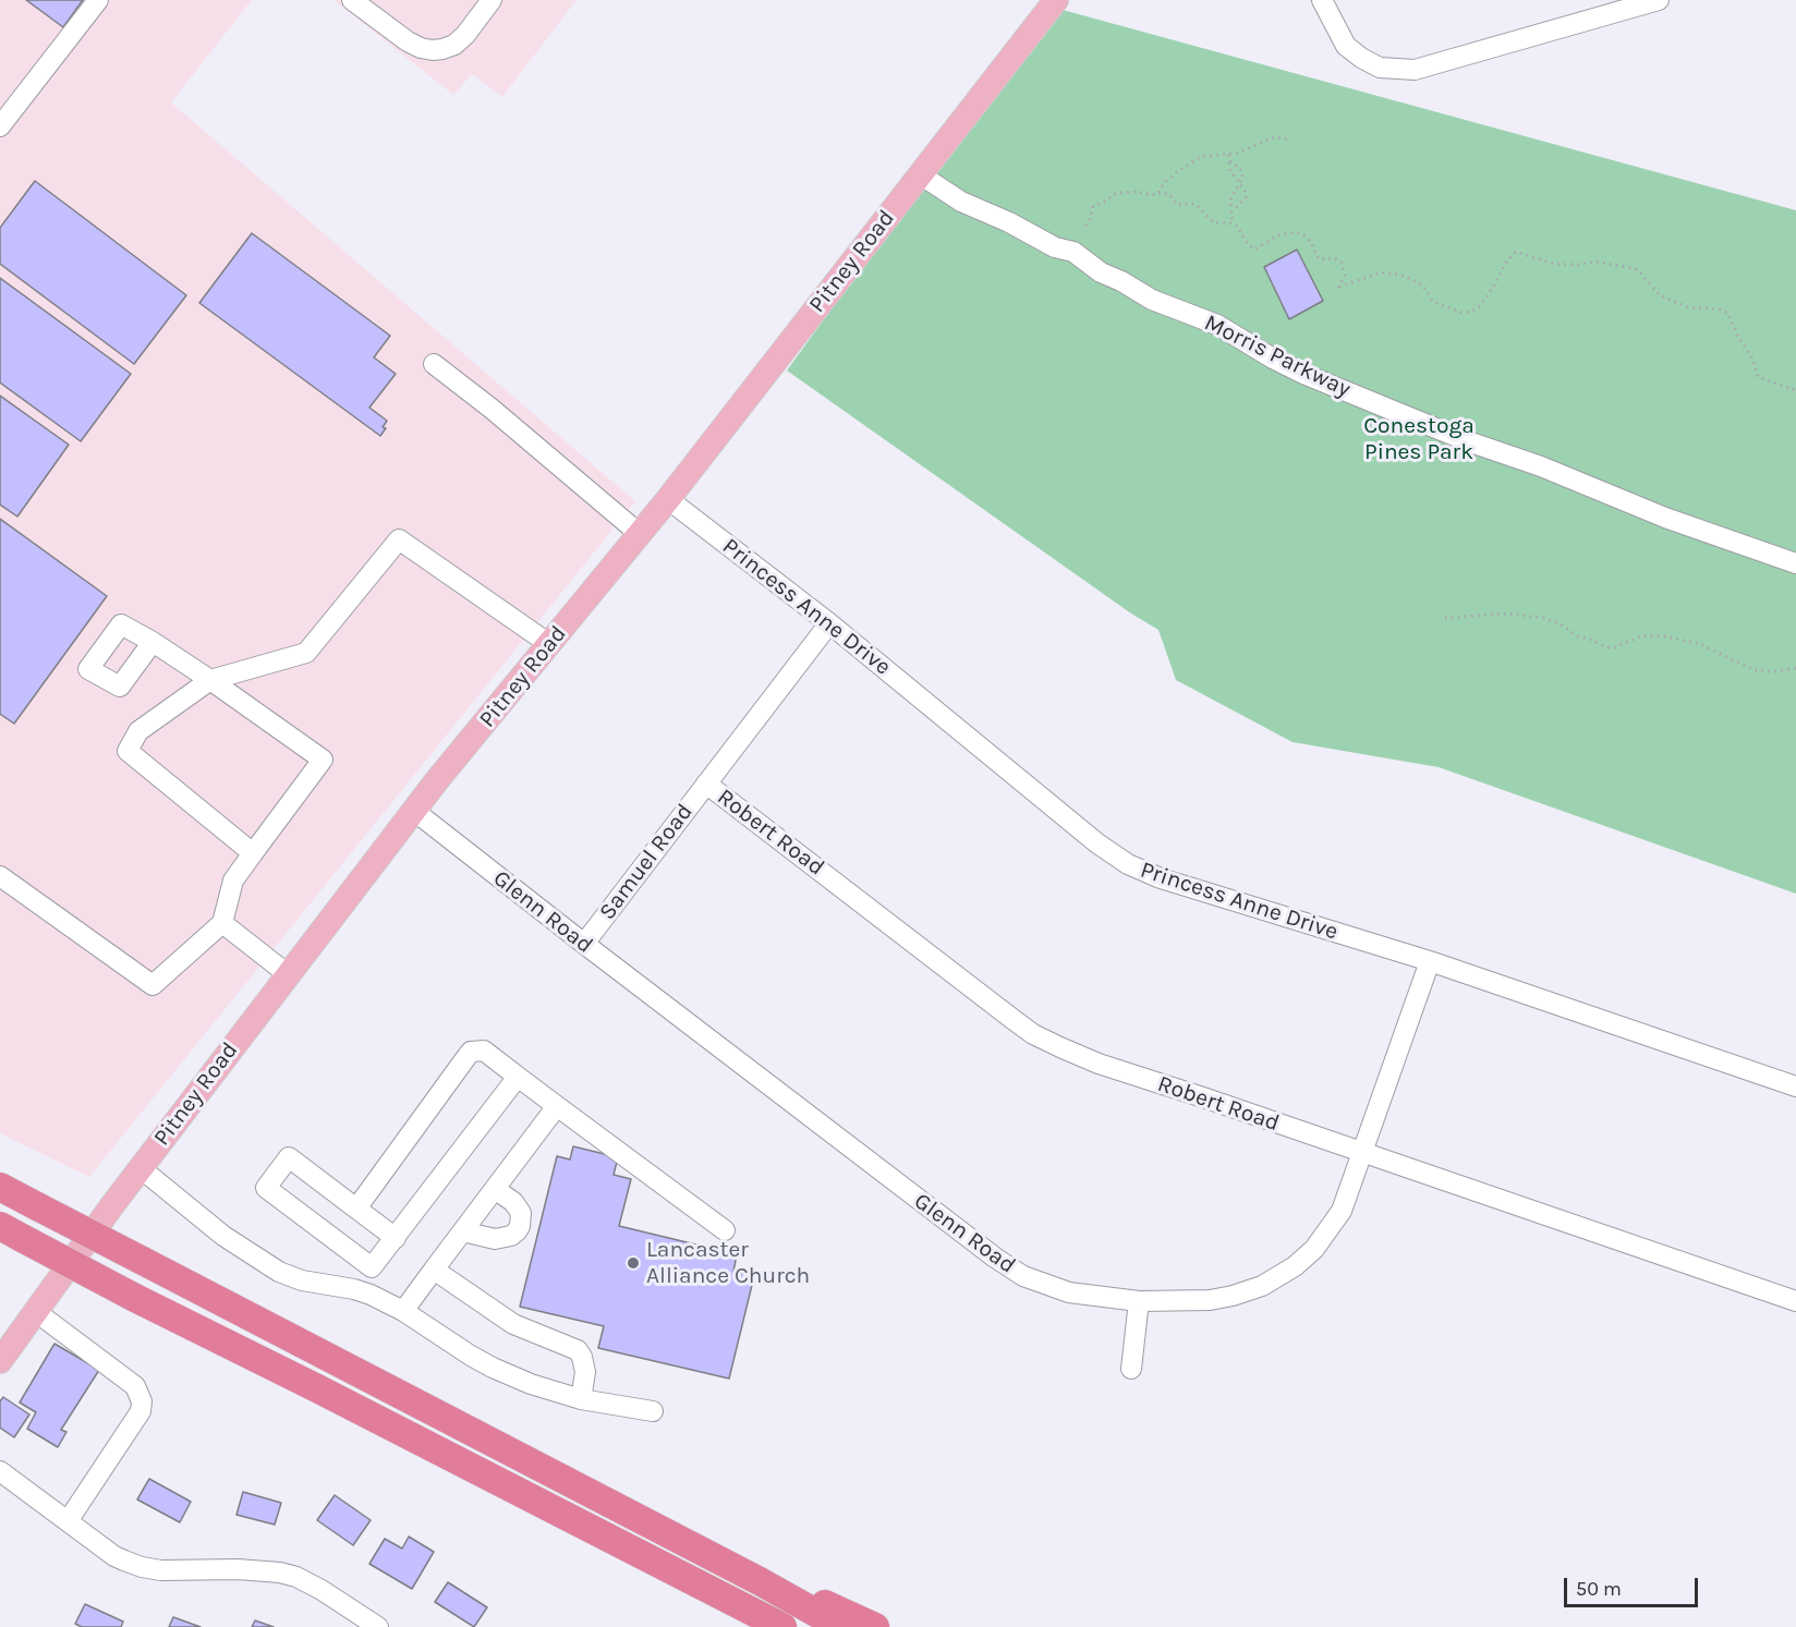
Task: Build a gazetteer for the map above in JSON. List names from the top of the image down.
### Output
{
  "streets": {
    "main road": ["Pitney Road"],
    "street": [
      "Morris Parkway",
      "Princess Anne Drive",
      "Robert Road",
      "Samuel Road",
      "Glenn Road"
    ]
  },
  "crossings": [
    ["Pitney Road", "Morris Parkway"],
    ["Pitney Road", "Princess Anne Drive"],
    ["Pitney Road", "Glenn Road"],
    ["Princess Anne Drive", "Samuel Road"],
    ["Princess Anne Drive", "Glenn Road"],
    ["Robert Road", "Samuel Road"],
    ["Robert Road", "Glenn Road"],
    ["Samuel Road", "Glenn Road"]
  ],
  "parks": ["Conestoga Pines Park"],
  "places": ["Lancaster Alliance Church"],
  "scale_bar": "50 m"
}
